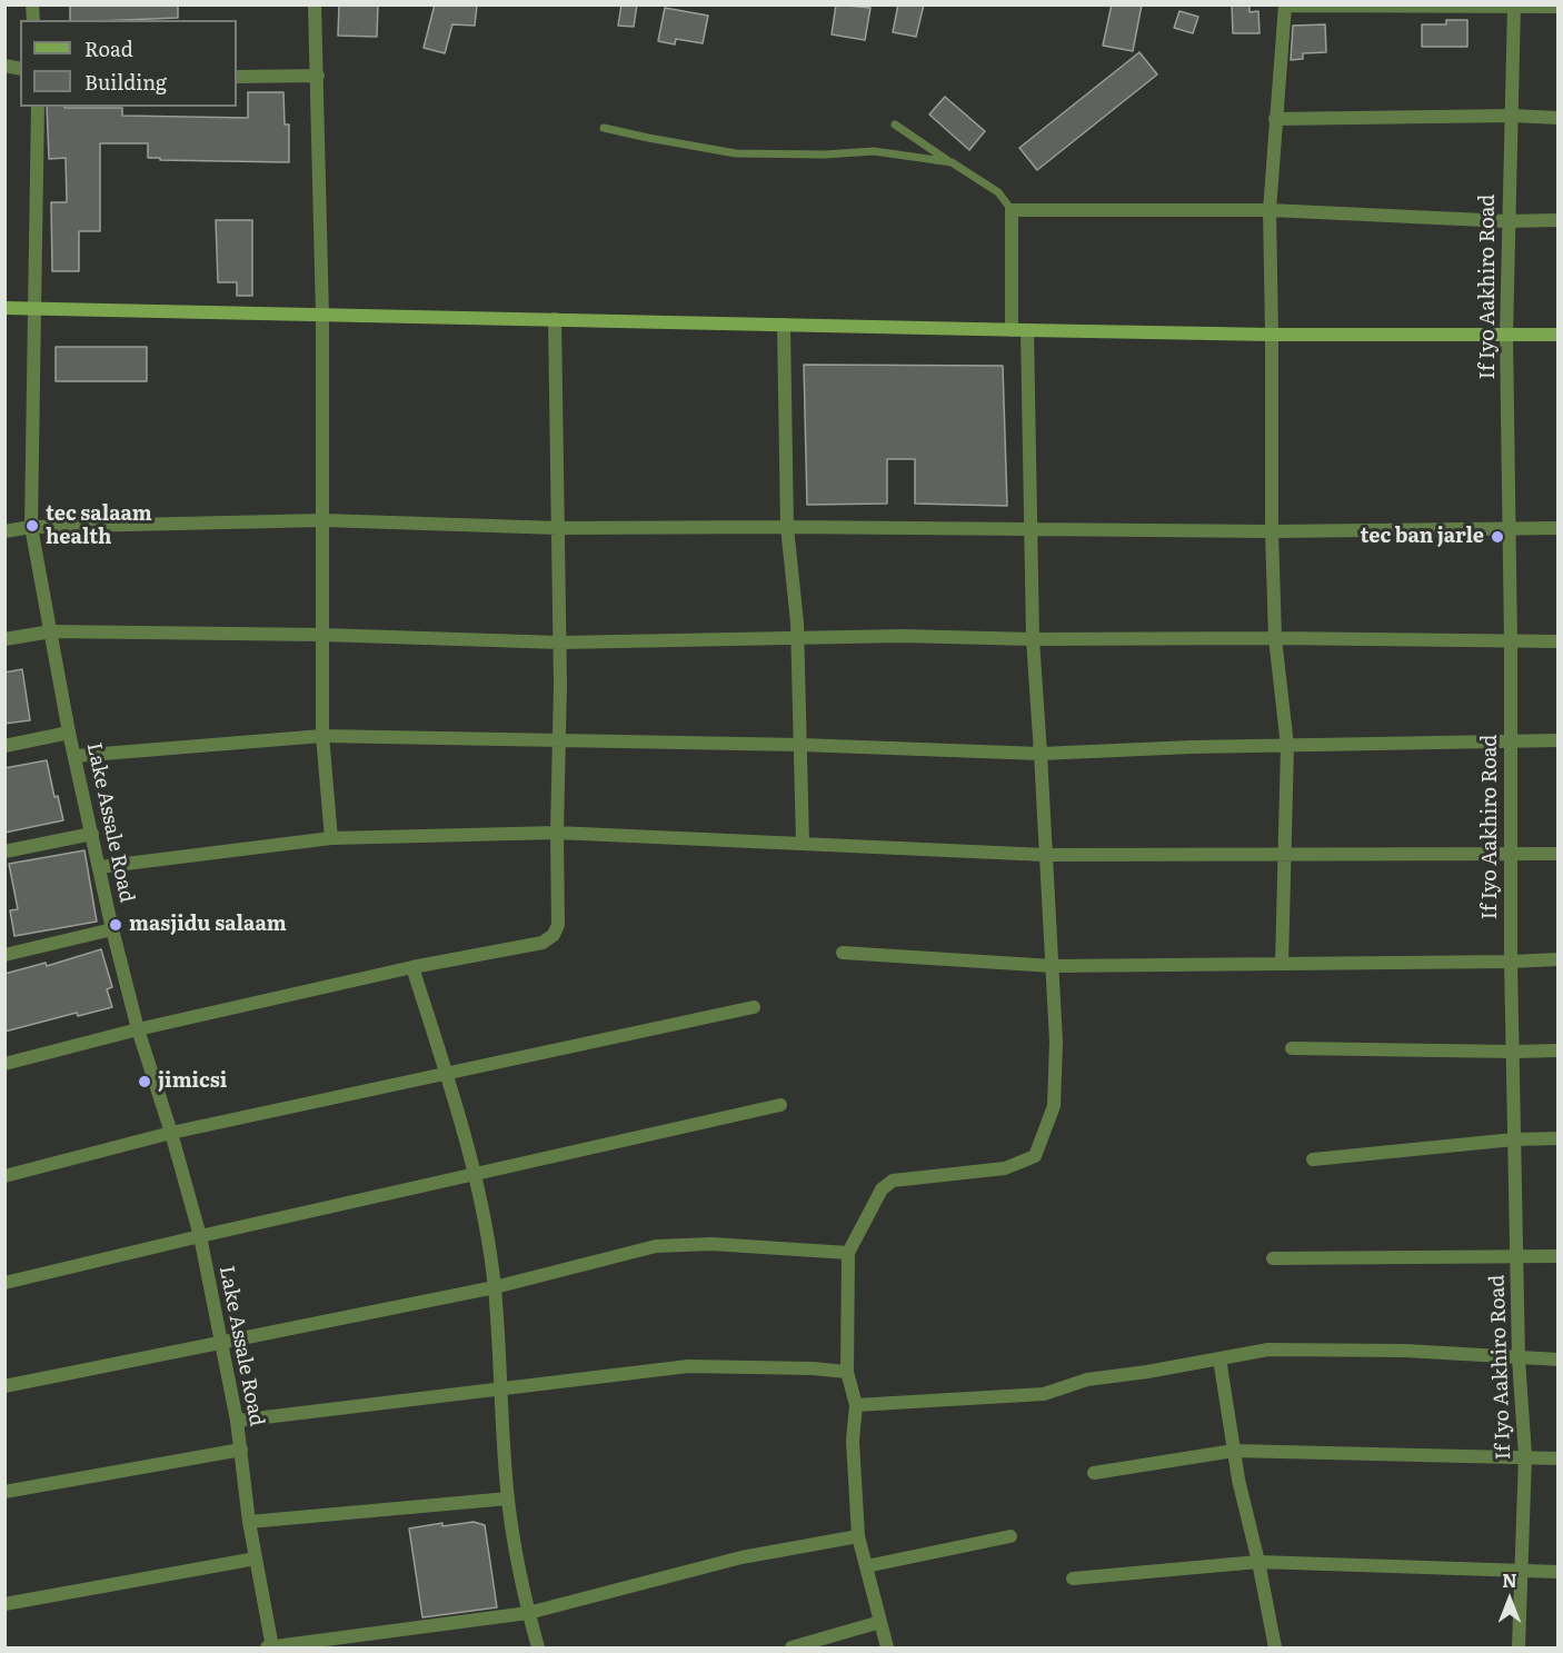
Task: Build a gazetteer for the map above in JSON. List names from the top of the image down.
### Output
{
  "streets": {
    "street": ["If Iyo Aakhiro Road", "Lake Assale Road"]
  },
  "places": [
    "tec salaam health",
    "tec ban jarle",
    "masjidu salaam",
    "jimicsi"
  ],
  "legend": ["Road", "Building"],
  "north": "top"
}
